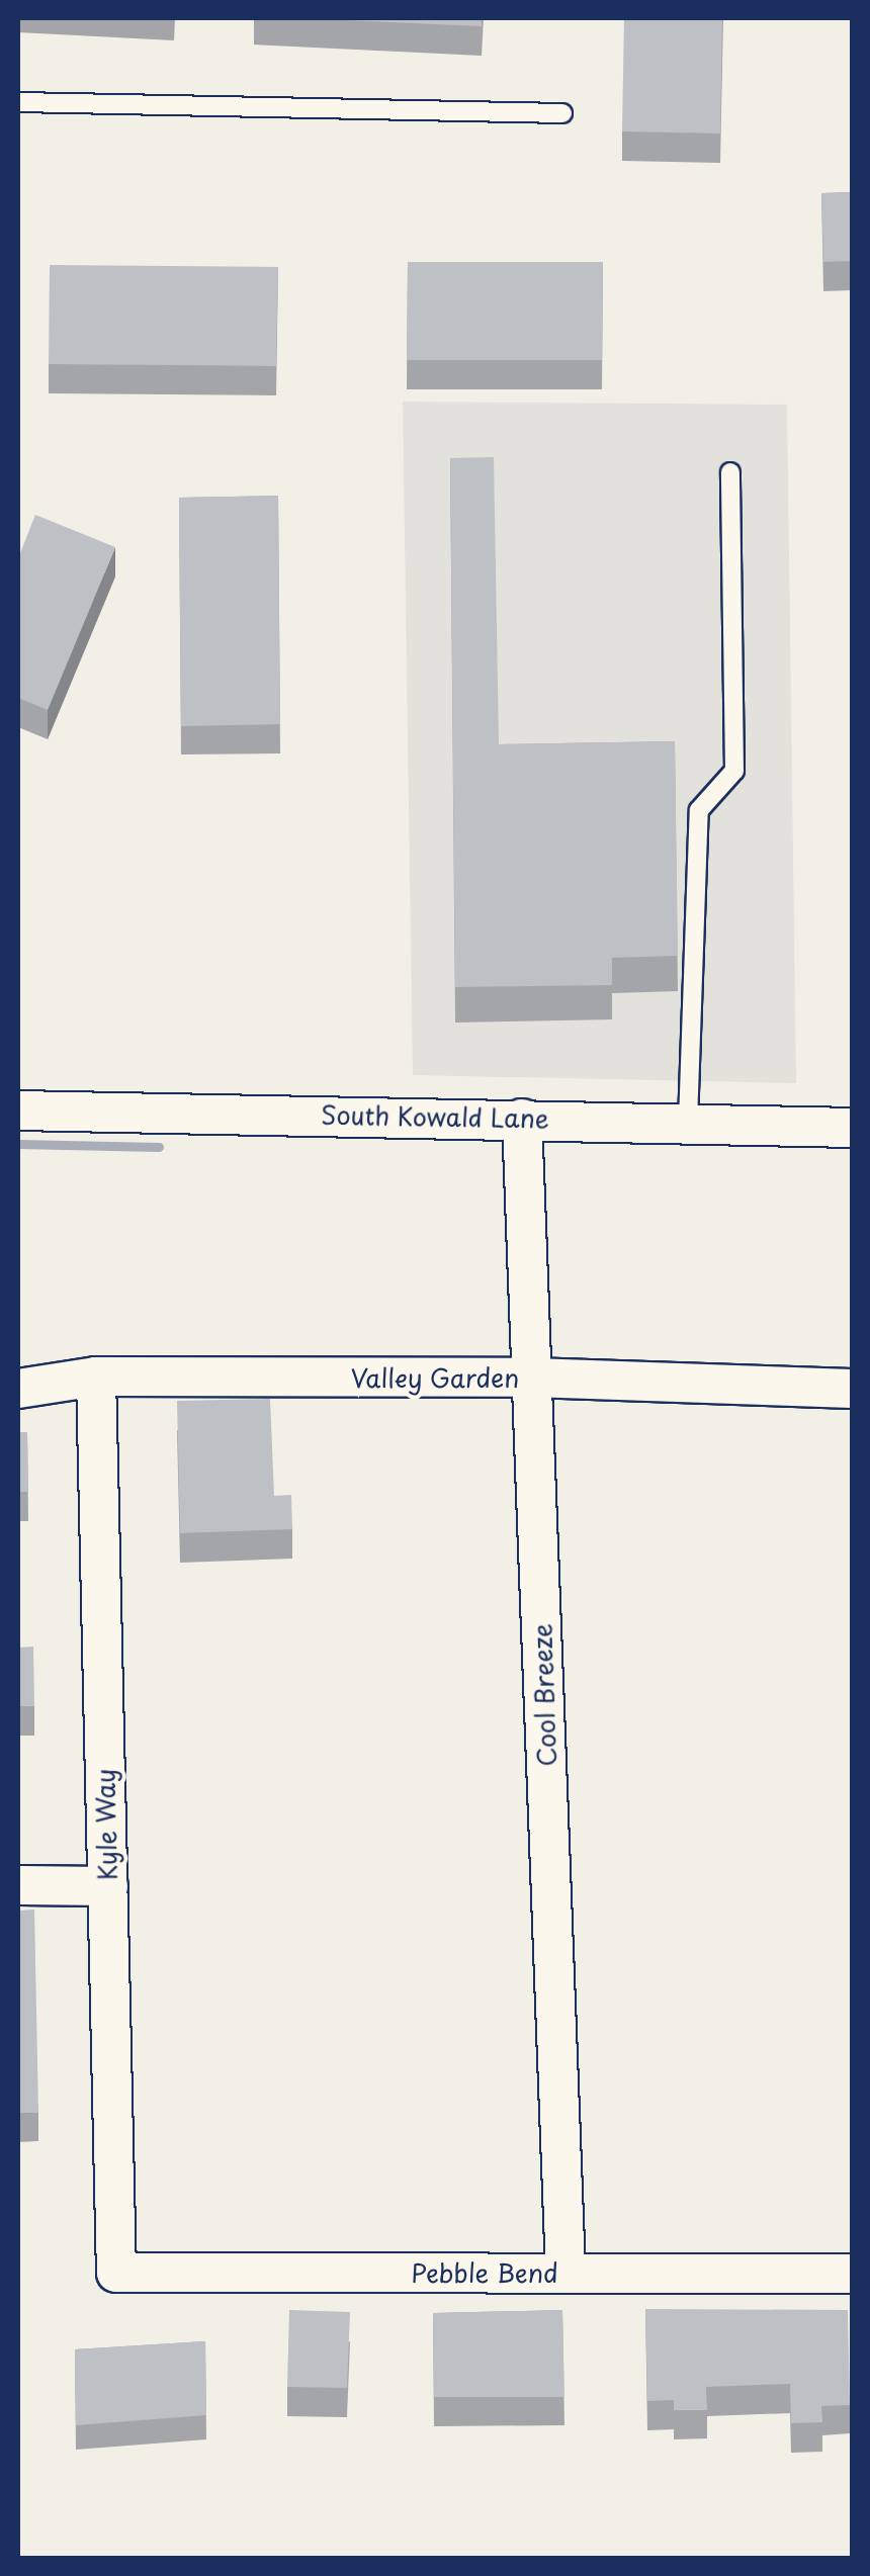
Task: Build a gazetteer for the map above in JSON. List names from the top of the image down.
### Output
{
  "streets": {
    "street": [
      "South Kowald Lane",
      "Valley Garden",
      "Cool Breeze",
      "Kyle Way",
      "Pebble Bend"
    ]
  },
  "crossings": [
    ["South Kowald Lane", "Cool Breeze"],
    ["Valley Garden", "Cool Breeze"],
    ["Valley Garden", "Kyle Way"],
    ["Cool Breeze", "Pebble Bend"],
    ["Kyle Way", "Pebble Bend"]
  ]
}
